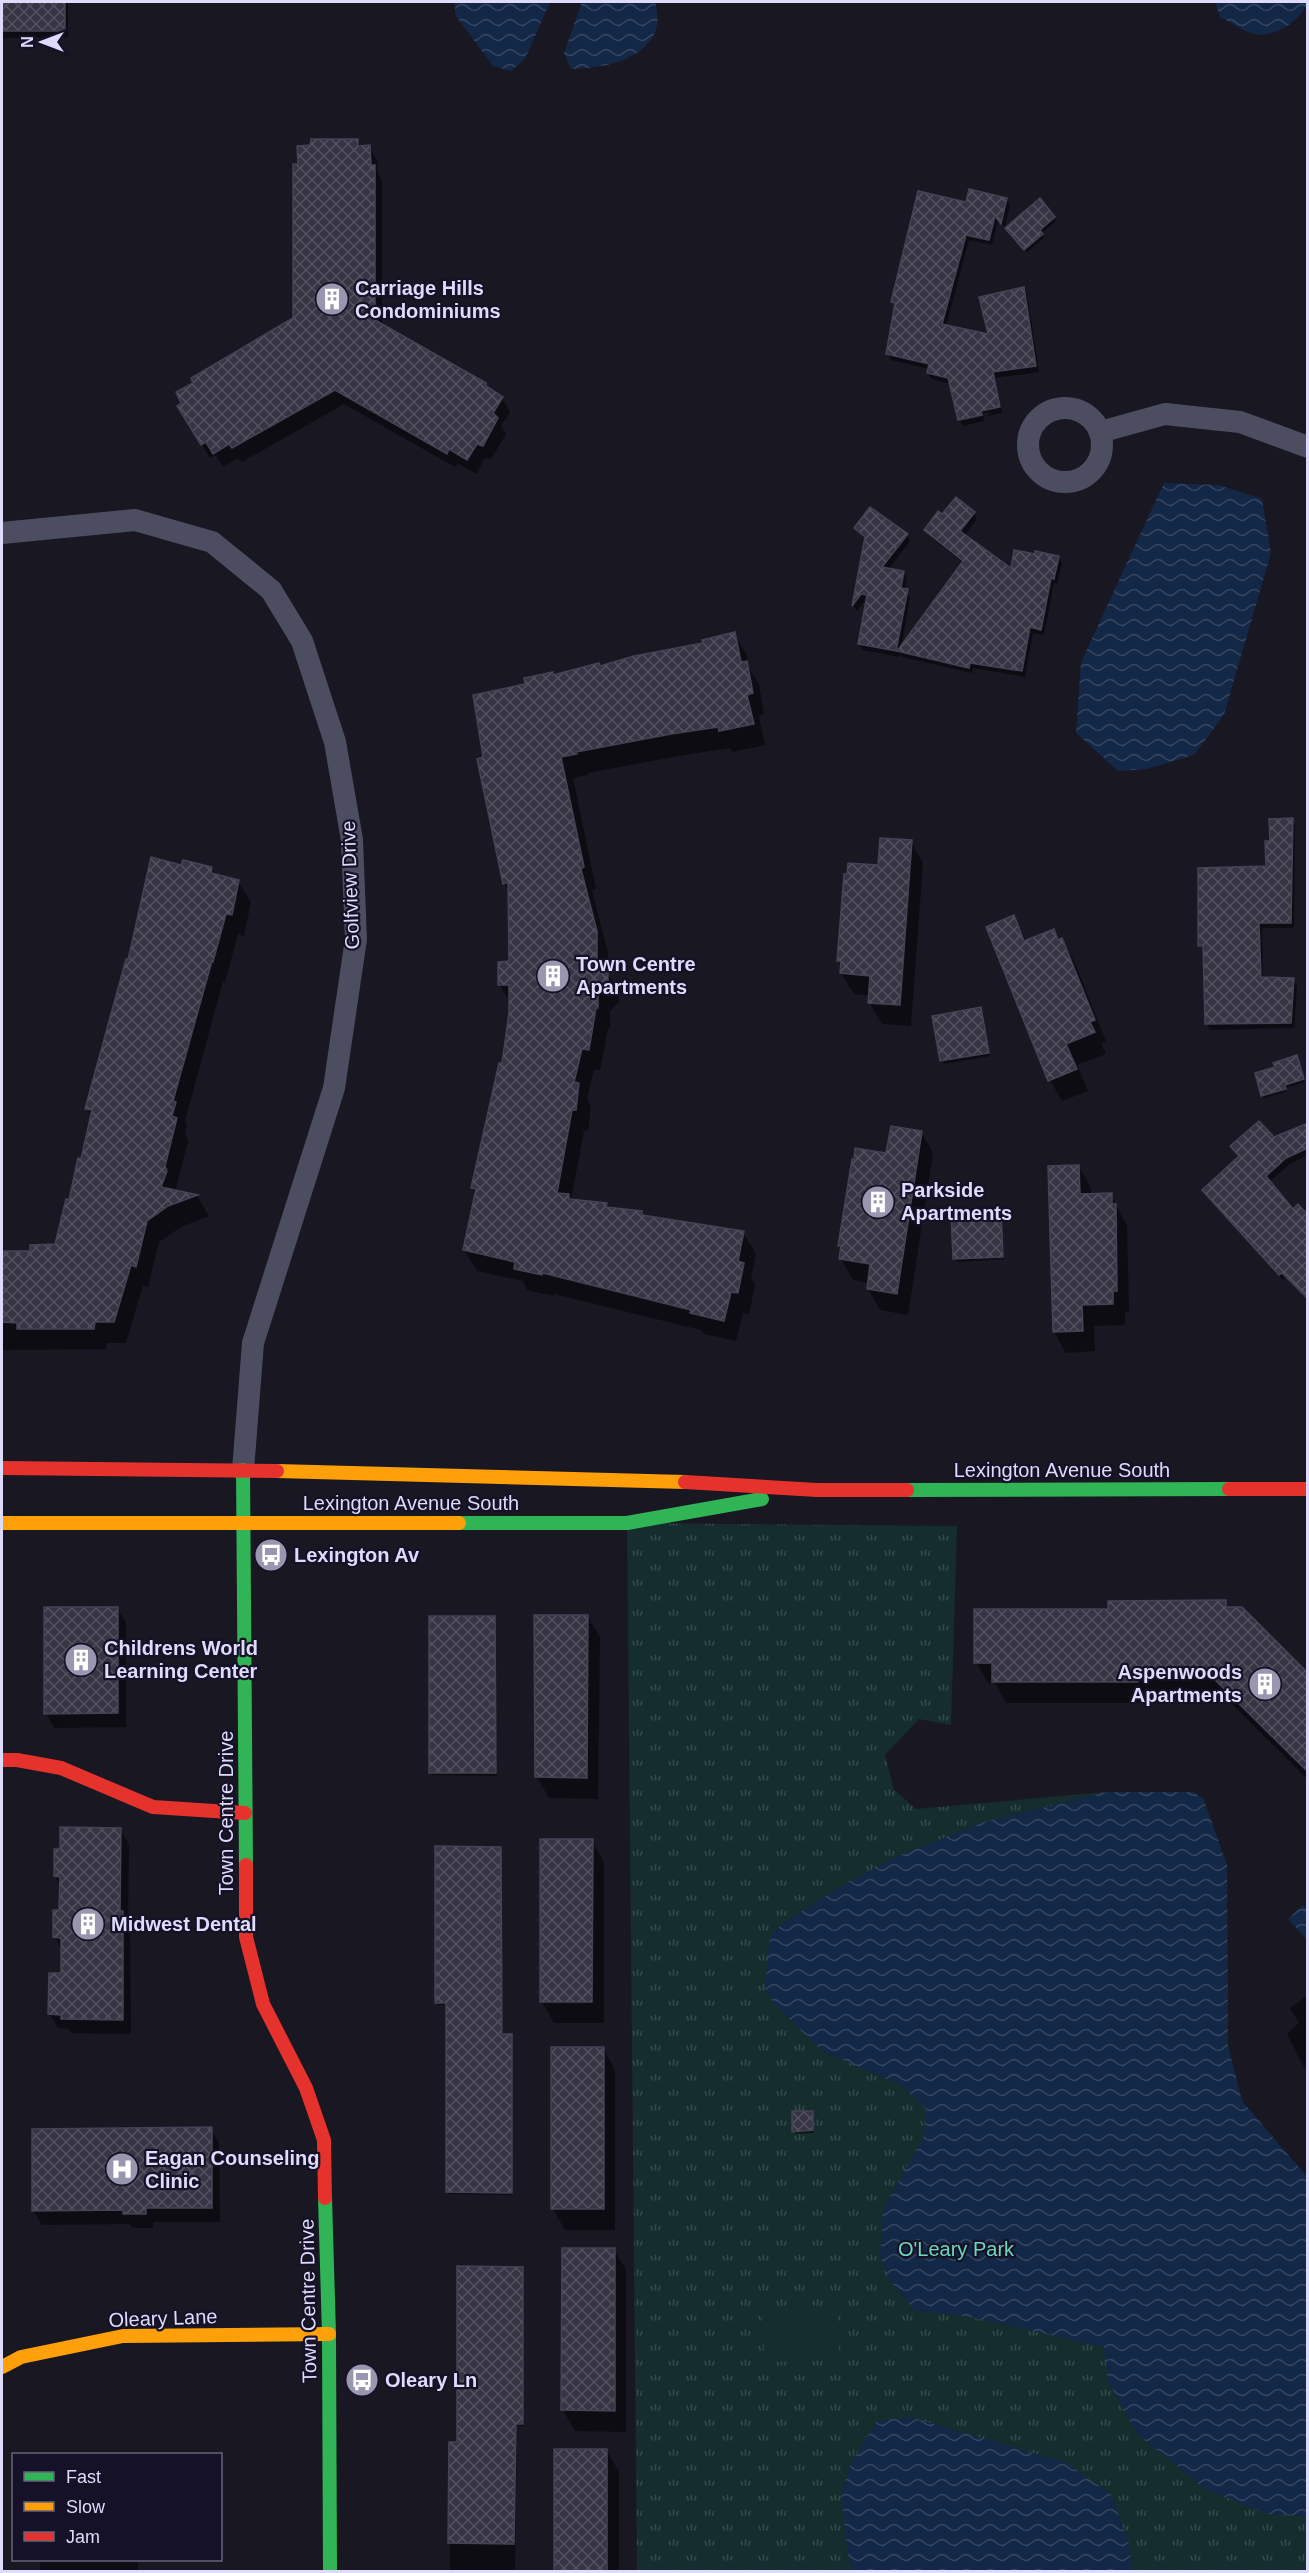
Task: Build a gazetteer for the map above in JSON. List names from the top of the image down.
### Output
{
  "streets": {
    "street": [
      "Golfview Drive",
      "Lexington Avenue South",
      "Town Centre Drive",
      "Oleary Lane"
    ]
  },
  "crossings": [
    ["Golfview Drive", "Lexington Avenue South"],
    ["Golfview Drive", "Town Centre Drive"],
    ["Lexington Avenue South", "Town Centre Drive"],
    ["Town Centre Drive", "Oleary Lane"]
  ],
  "parks": ["O'Leary Park"],
  "places": {
    "building": [
      "Carriage Hills Condominiums",
      "Town Centre Apartments",
      "Parkside Apartments",
      "Childrens World Learning Center",
      "Aspenwoods Apartments",
      "Midwest Dental"
    ],
    "bus stop": ["Lexington Av", "Oleary Ln"],
    "hospital": ["Eagan Counseling Clinic"]
  },
  "legend": ["Fast", "Slow", "Jam"],
  "north": "left"
}
